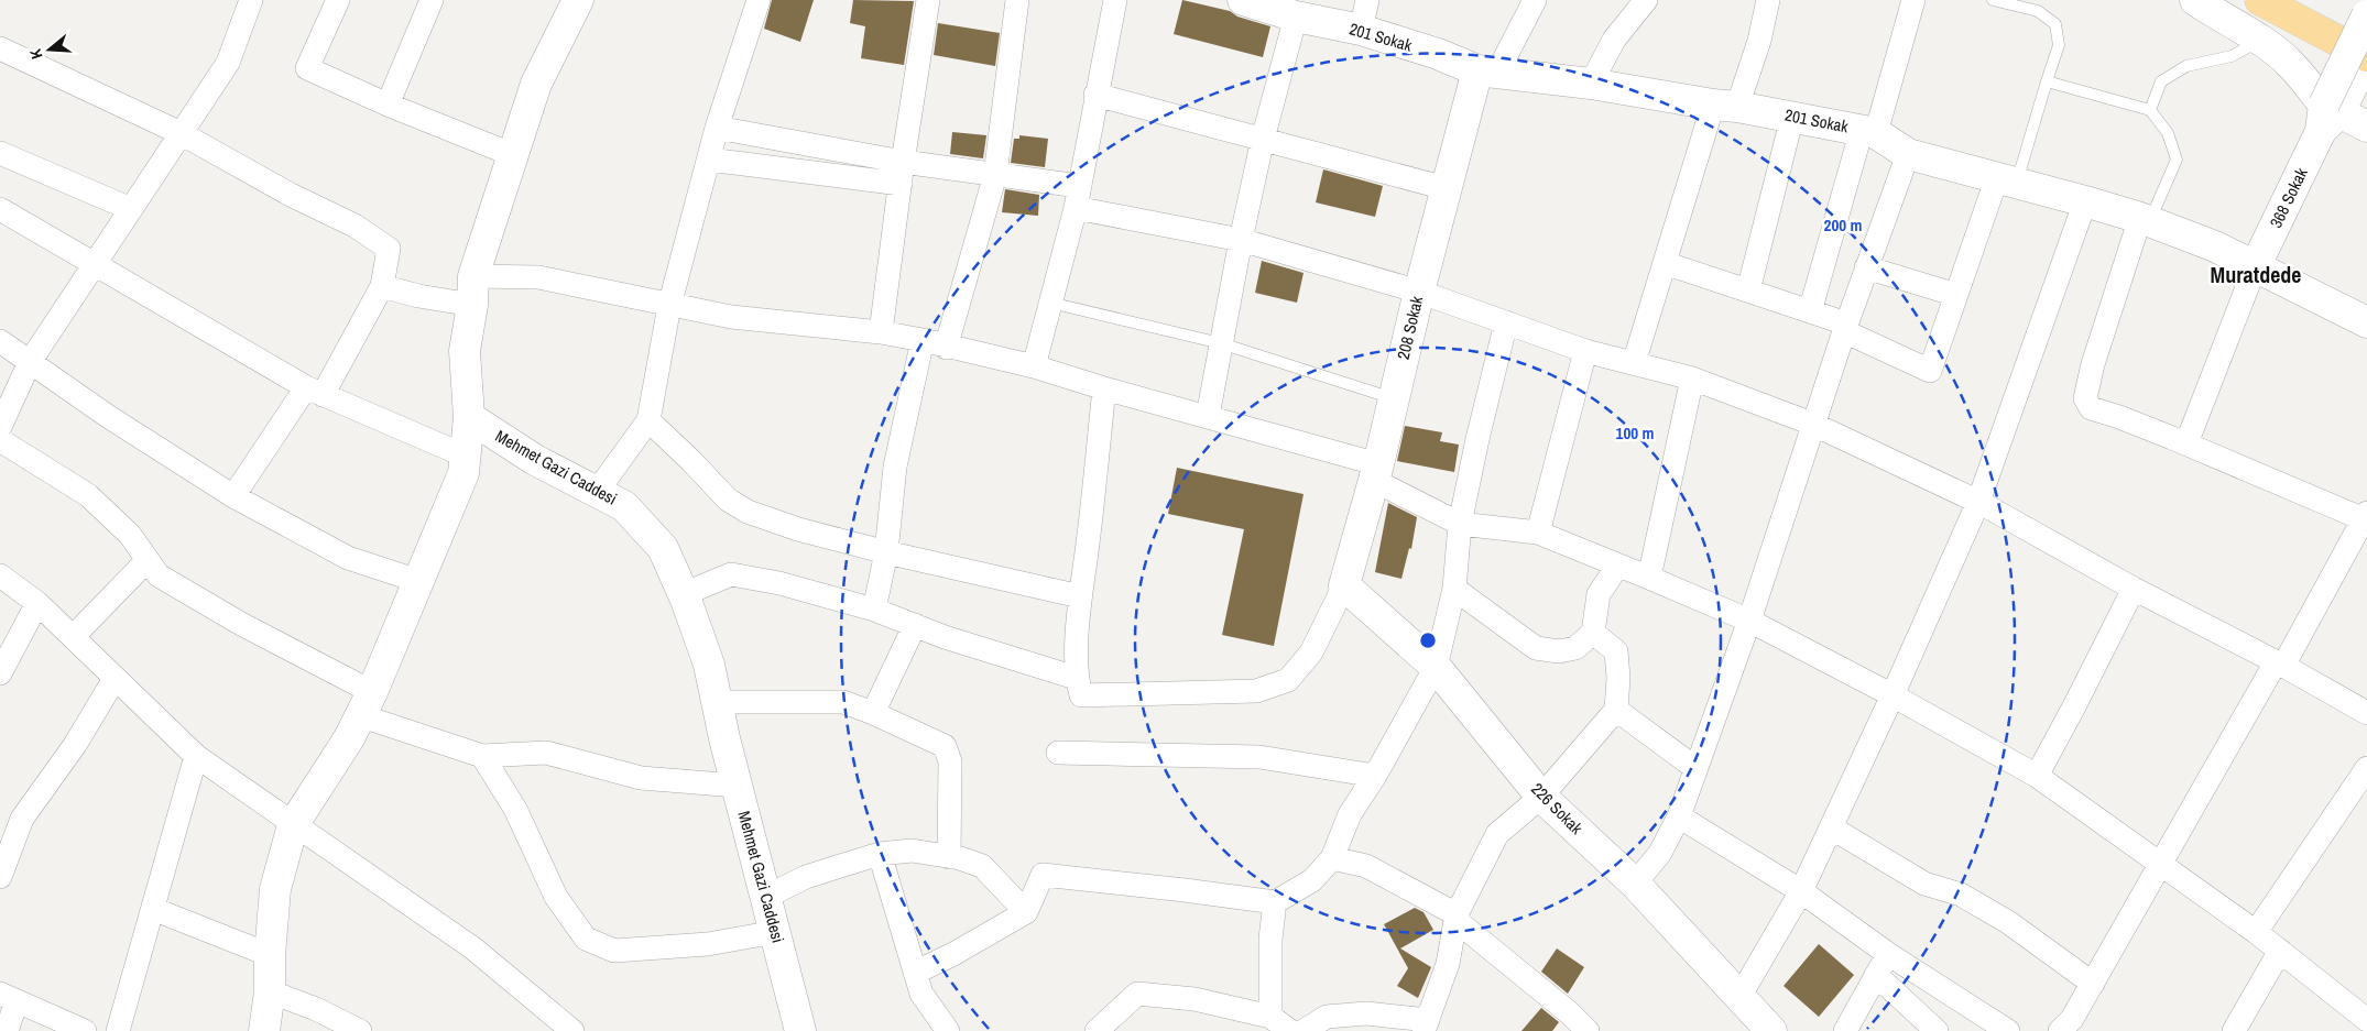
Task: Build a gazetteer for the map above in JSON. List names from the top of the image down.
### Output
{
  "streets": {
    "street": [
      "201 Sokak",
      "368 Sokak",
      "208 Sokak",
      "Mehmet Gazi Caddesi",
      "226 Sokak"
    ]
  },
  "crossings": [
    ["201 Sokak", "368 Sokak"],
    ["201 Sokak", "208 Sokak"],
    ["208 Sokak", "226 Sokak"]
  ],
  "districts": ["Muratdede"],
  "north": "left",
  "rings": ["200 m", "100 m"]
}
